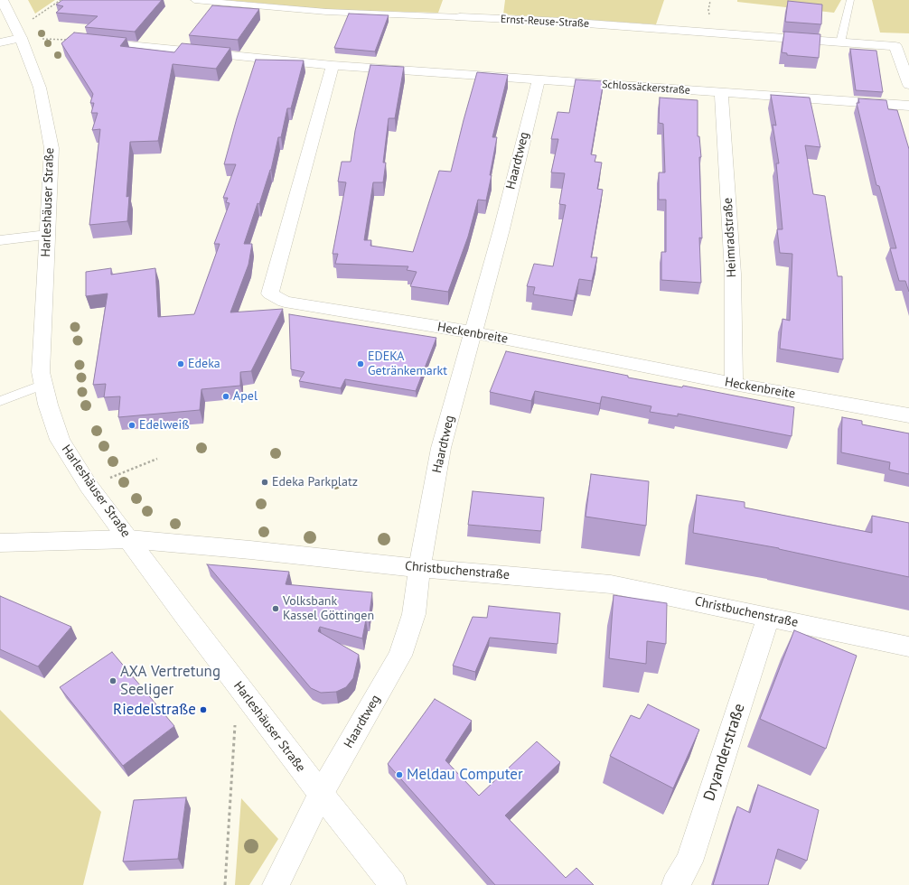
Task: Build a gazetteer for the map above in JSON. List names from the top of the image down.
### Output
{
  "streets": {
    "street": [
      "Ernst-Reuse-Straße",
      "Schlossäckerstraße",
      "Haardtweg",
      "Harleshäuser Straße",
      "Heimradstraße",
      "Heckenbreite",
      "Christbuchenstraße",
      "Dryanderstraße"
    ]
  },
  "crossings": [
    ["Schlossäckerstraße", "Haardtweg"],
    ["Schlossäckerstraße", "Heimradstraße"],
    ["Schlossäckerstraße", "Heckenbreite"],
    ["Haardtweg", "Harleshäuser Straße"],
    ["Haardtweg", "Heckenbreite"],
    ["Haardtweg", "Christbuchenstraße"],
    ["Harleshäuser Straße", "Christbuchenstraße"],
    ["Heimradstraße", "Heckenbreite"],
    ["Christbuchenstraße", "Dryanderstraße"]
  ],
  "places": [
    "Edeka",
    "EDEKA Getränkemarkt",
    "Apel",
    "Edelweiß",
    "Edeka Parkplatz",
    "Volksbank Kassel Göttingen",
    "AXA Vertretung Seeliger",
    "Riedelstraße",
    "Meldau Computer"
  ]
}
